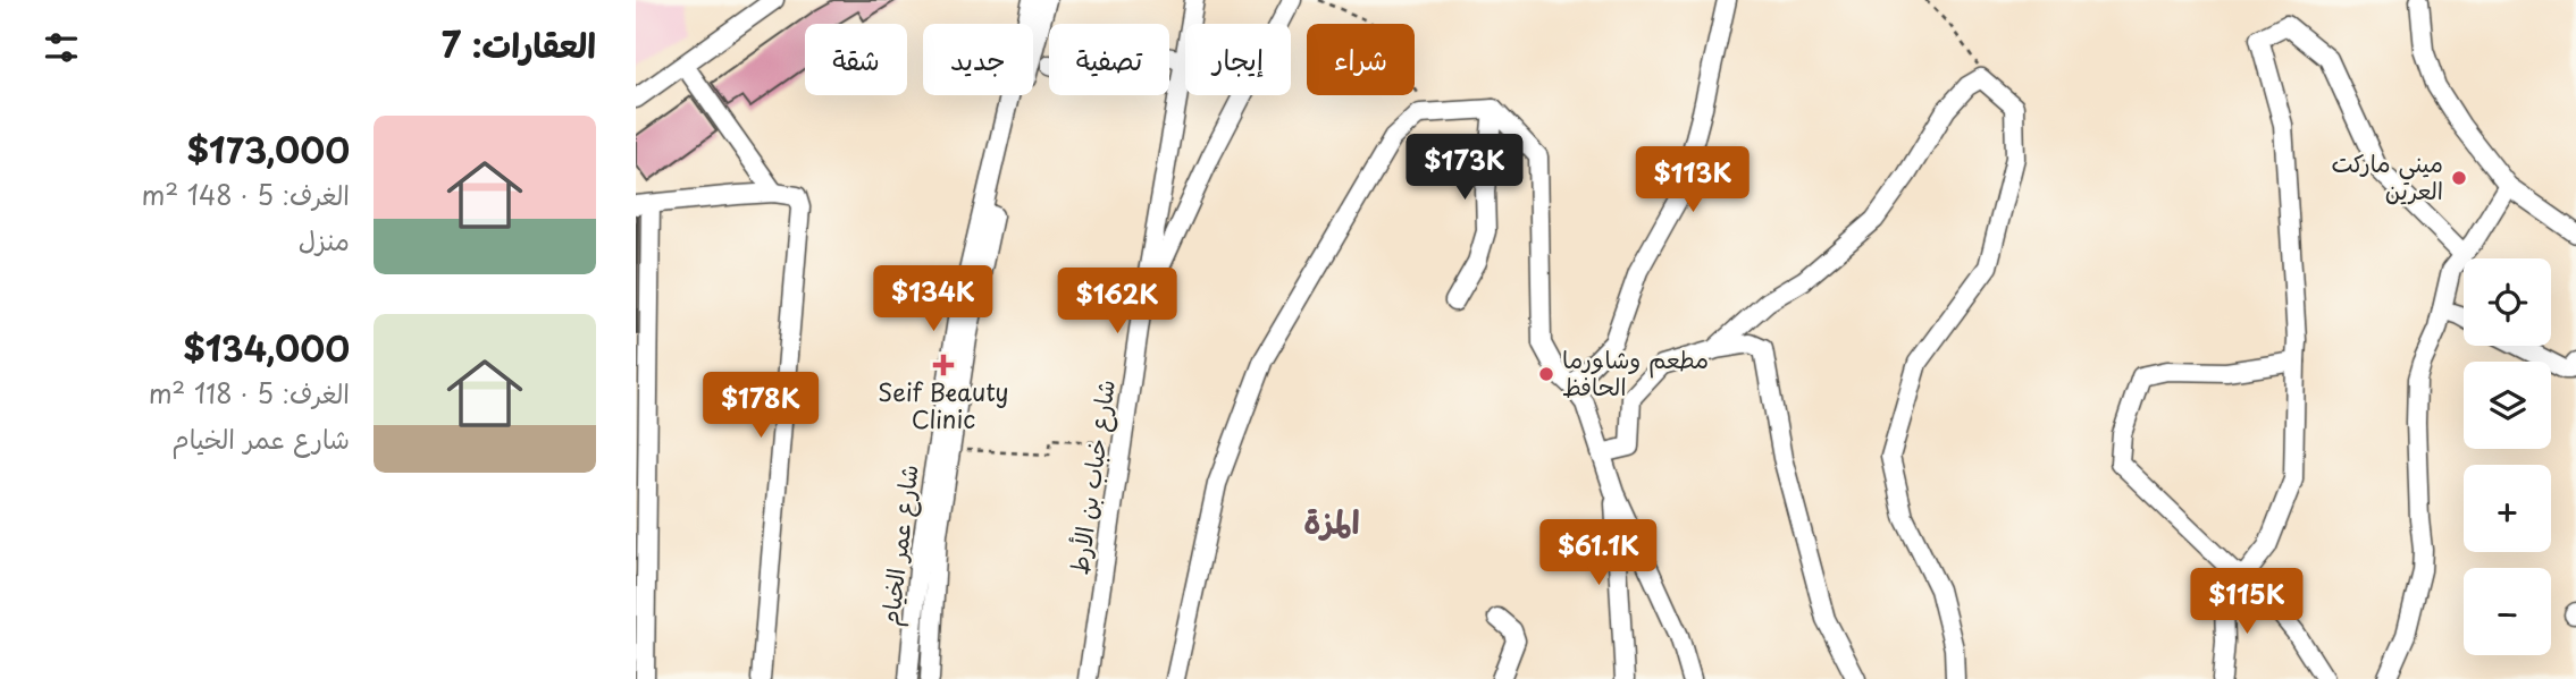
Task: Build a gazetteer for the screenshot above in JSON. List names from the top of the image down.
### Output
{
  "streets": {
    "street": ["شارع خباب بن الأرط", "شارع عمر الخيام"]
  },
  "districts": ["المزة"],
  "places": {
    "other": ["ميني ماركت العرين", "مطعم وشاورما الحافظ"],
    "health": ["Seif Beauty Clinic"]
  },
  "page": {
    "heading": "العقارات: 7",
    "chip": [
      "شراء",
      "إيجار",
      "تصفية",
      "جديد",
      "شقة"
    ],
    "list": [
      {
        "name": "$173,000",
        "note": "الغرف: 5 · 148 m² · منزل"
      },
      {
        "name": "$134,000",
        "note": "الغرف: 5 · 118 m² · شارع عمر الخيام"
      }
    ],
    "price": [
      "$173K",
      "$113K",
      "$134K",
      "$162K",
      "$178K",
      "$61.1K",
      "$115K"
    ],
    "map_buttons": ["+", "−"]
  }
}
